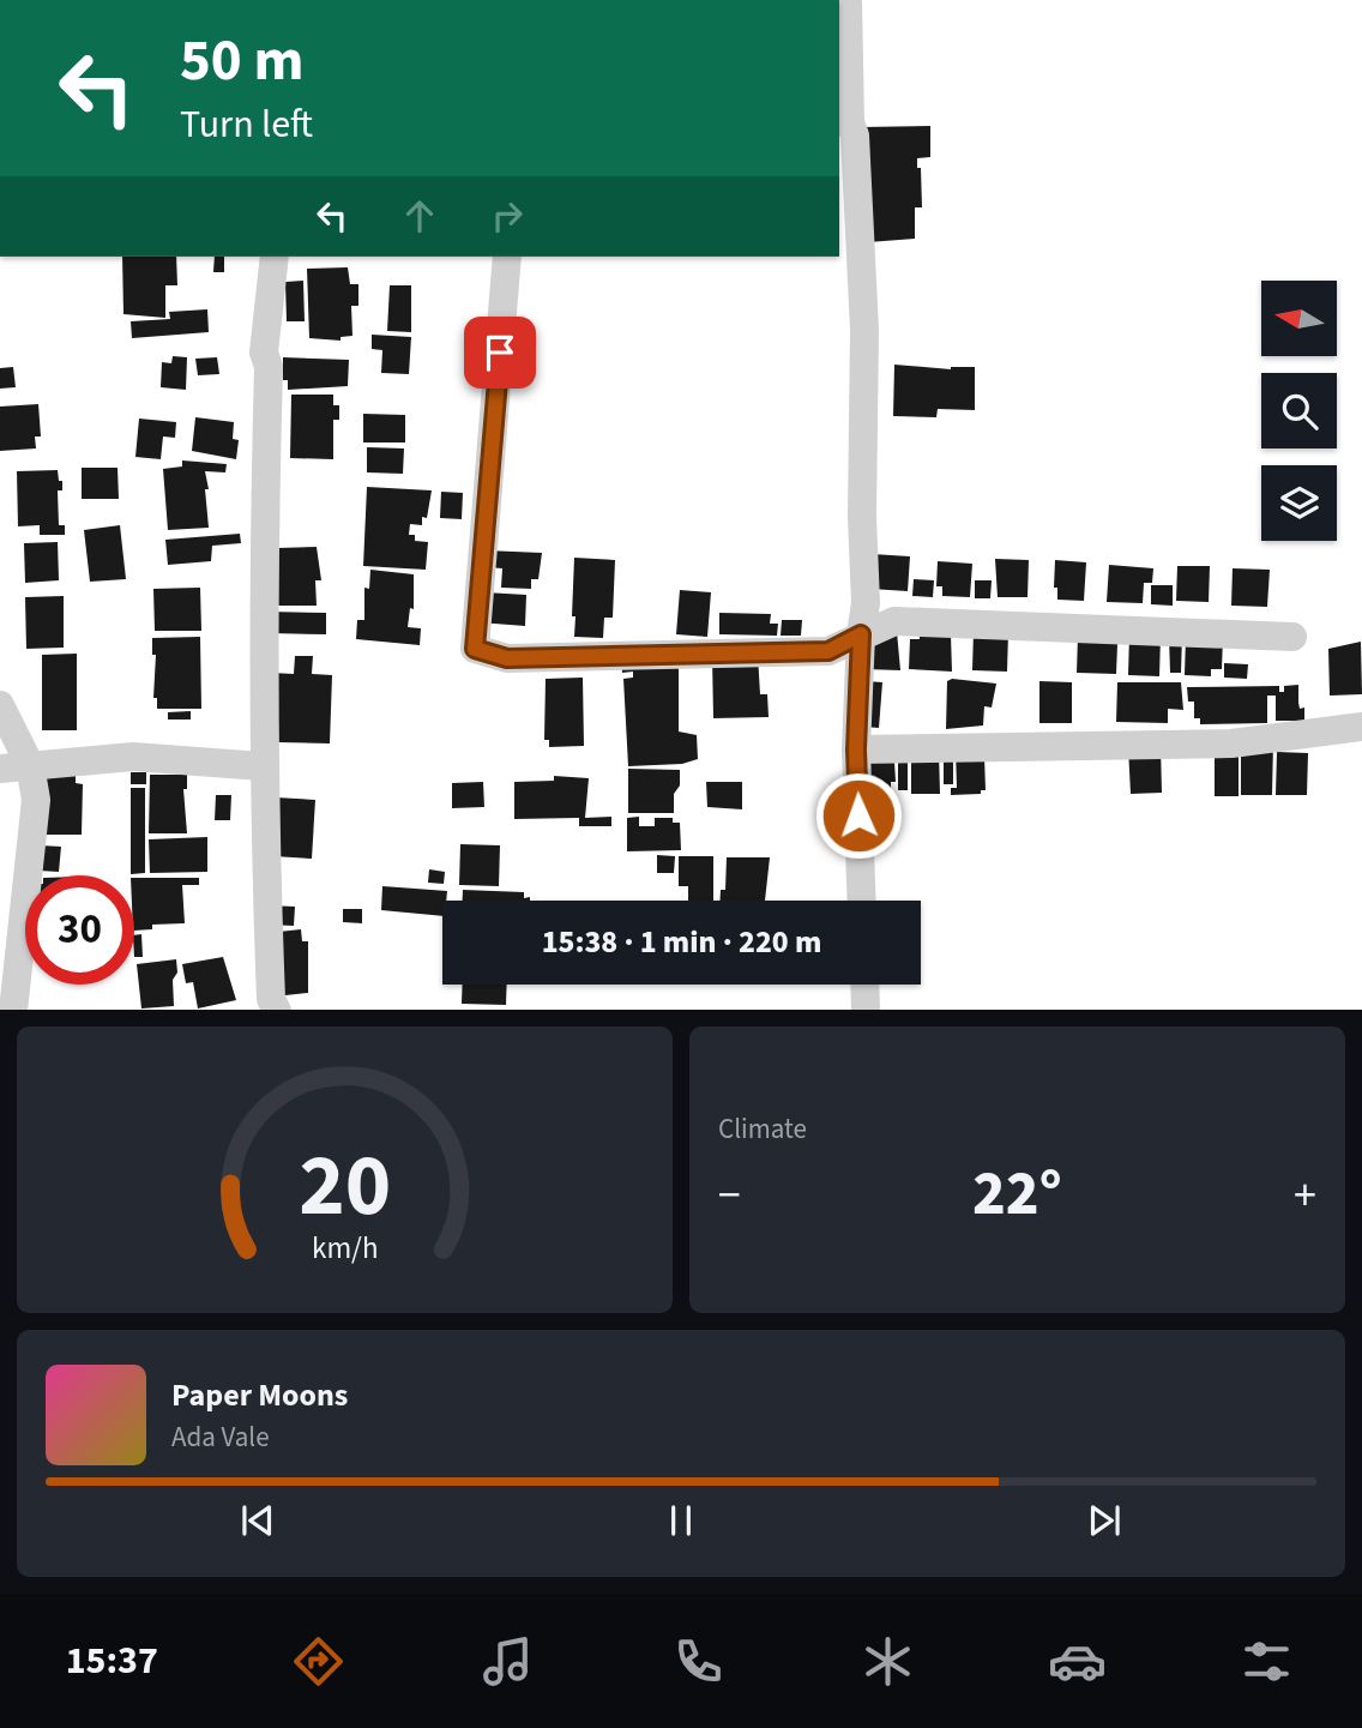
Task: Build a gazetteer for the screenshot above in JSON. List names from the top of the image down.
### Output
{
  "north": "left",
  "page": {
    "turn": ["50 m", "Turn left"],
    "limit": "30",
    "trip": "15:38 · 1 min · 220 m",
    "tile": "Climate",
    "heat": ["−", "22°", "+"],
    "song": ["Paper Moons", "Ada Vale"],
    "tabs": "15:37",
    "gauge": ["20", "km/h"]
  }
}
